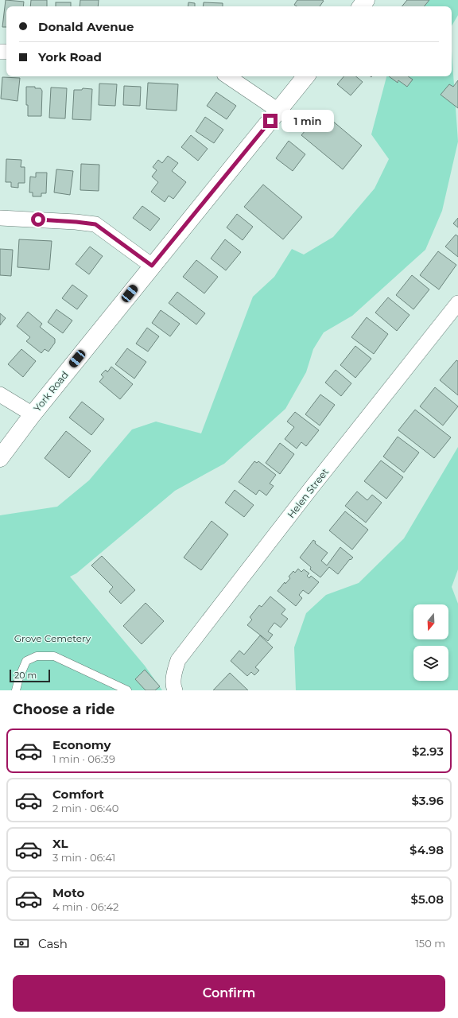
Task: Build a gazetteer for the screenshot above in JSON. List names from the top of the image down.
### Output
{
  "streets": {
    "street": ["York Road", "Helen Street"]
  },
  "parks": ["Grove Cemetery"],
  "scale_bar": "20 m",
  "north": "bottom",
  "page": {
    "banner": ["Donald Avenue", "York Road"],
    "bubble": "1 min",
    "scale": "20 m",
    "heading": "Choose a ride",
    "list": [
      {
        "name": "Economy",
        "note": "1 min · 06:39",
        "value": "$2.93"
      },
      {
        "name": "Comfort",
        "note": "2 min · 06:40",
        "value": "$3.96"
      },
      {
        "name": "XL",
        "note": "3 min · 06:41",
        "value": "$4.98"
      },
      {
        "name": "Moto",
        "note": "4 min · 06:42",
        "value": "$5.08"
      }
    ],
    "pay": ["Cash", "150 m"],
    "buttons": "Confirm"
  }
}
